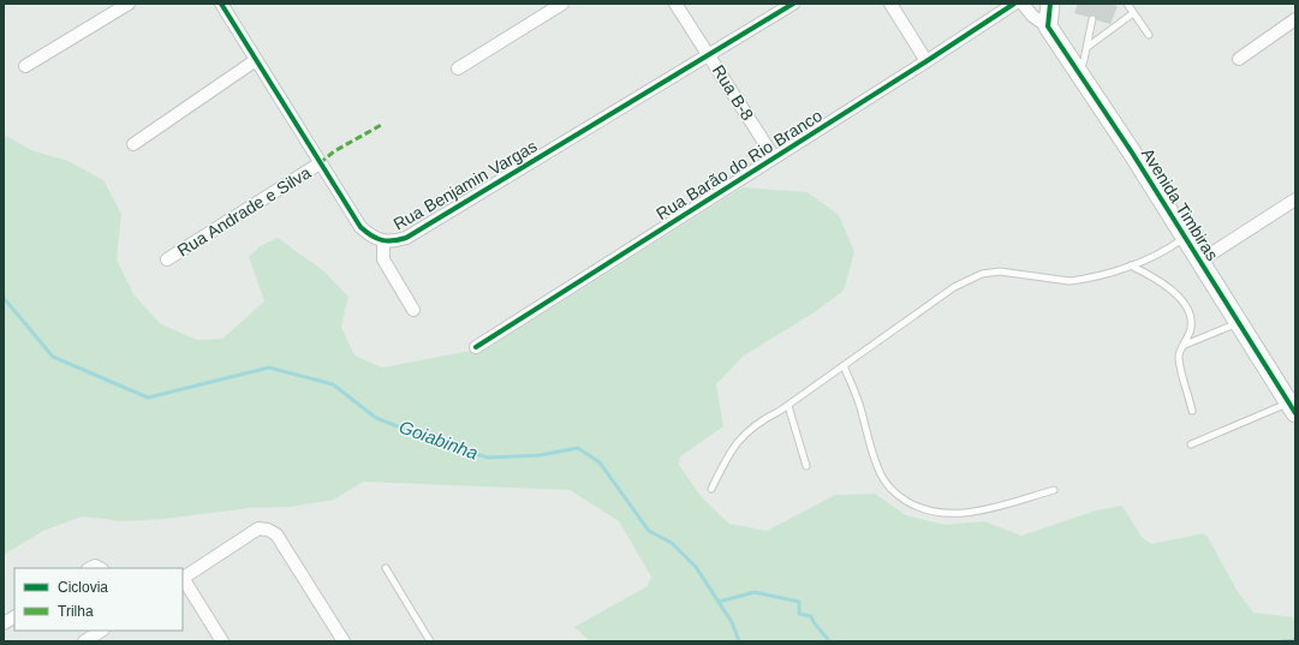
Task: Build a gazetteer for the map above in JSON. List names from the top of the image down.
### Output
{
  "streets": {
    "street": [
      "Rua B-8",
      "Rua Barão do Rio Branco",
      "Rua Benjamin Vargas",
      "Avenida Timbiras",
      "Rua Andrade e Silva"
    ]
  },
  "crossings": [
    ["Rua B-8", "Rua Barão do Rio Branco"],
    ["Rua B-8", "Rua Benjamin Vargas"],
    ["Rua Benjamin Vargas", "Rua Andrade e Silva"]
  ],
  "water": ["Goiabinha"],
  "legend": ["Ciclovia", "Trilha"]
}
